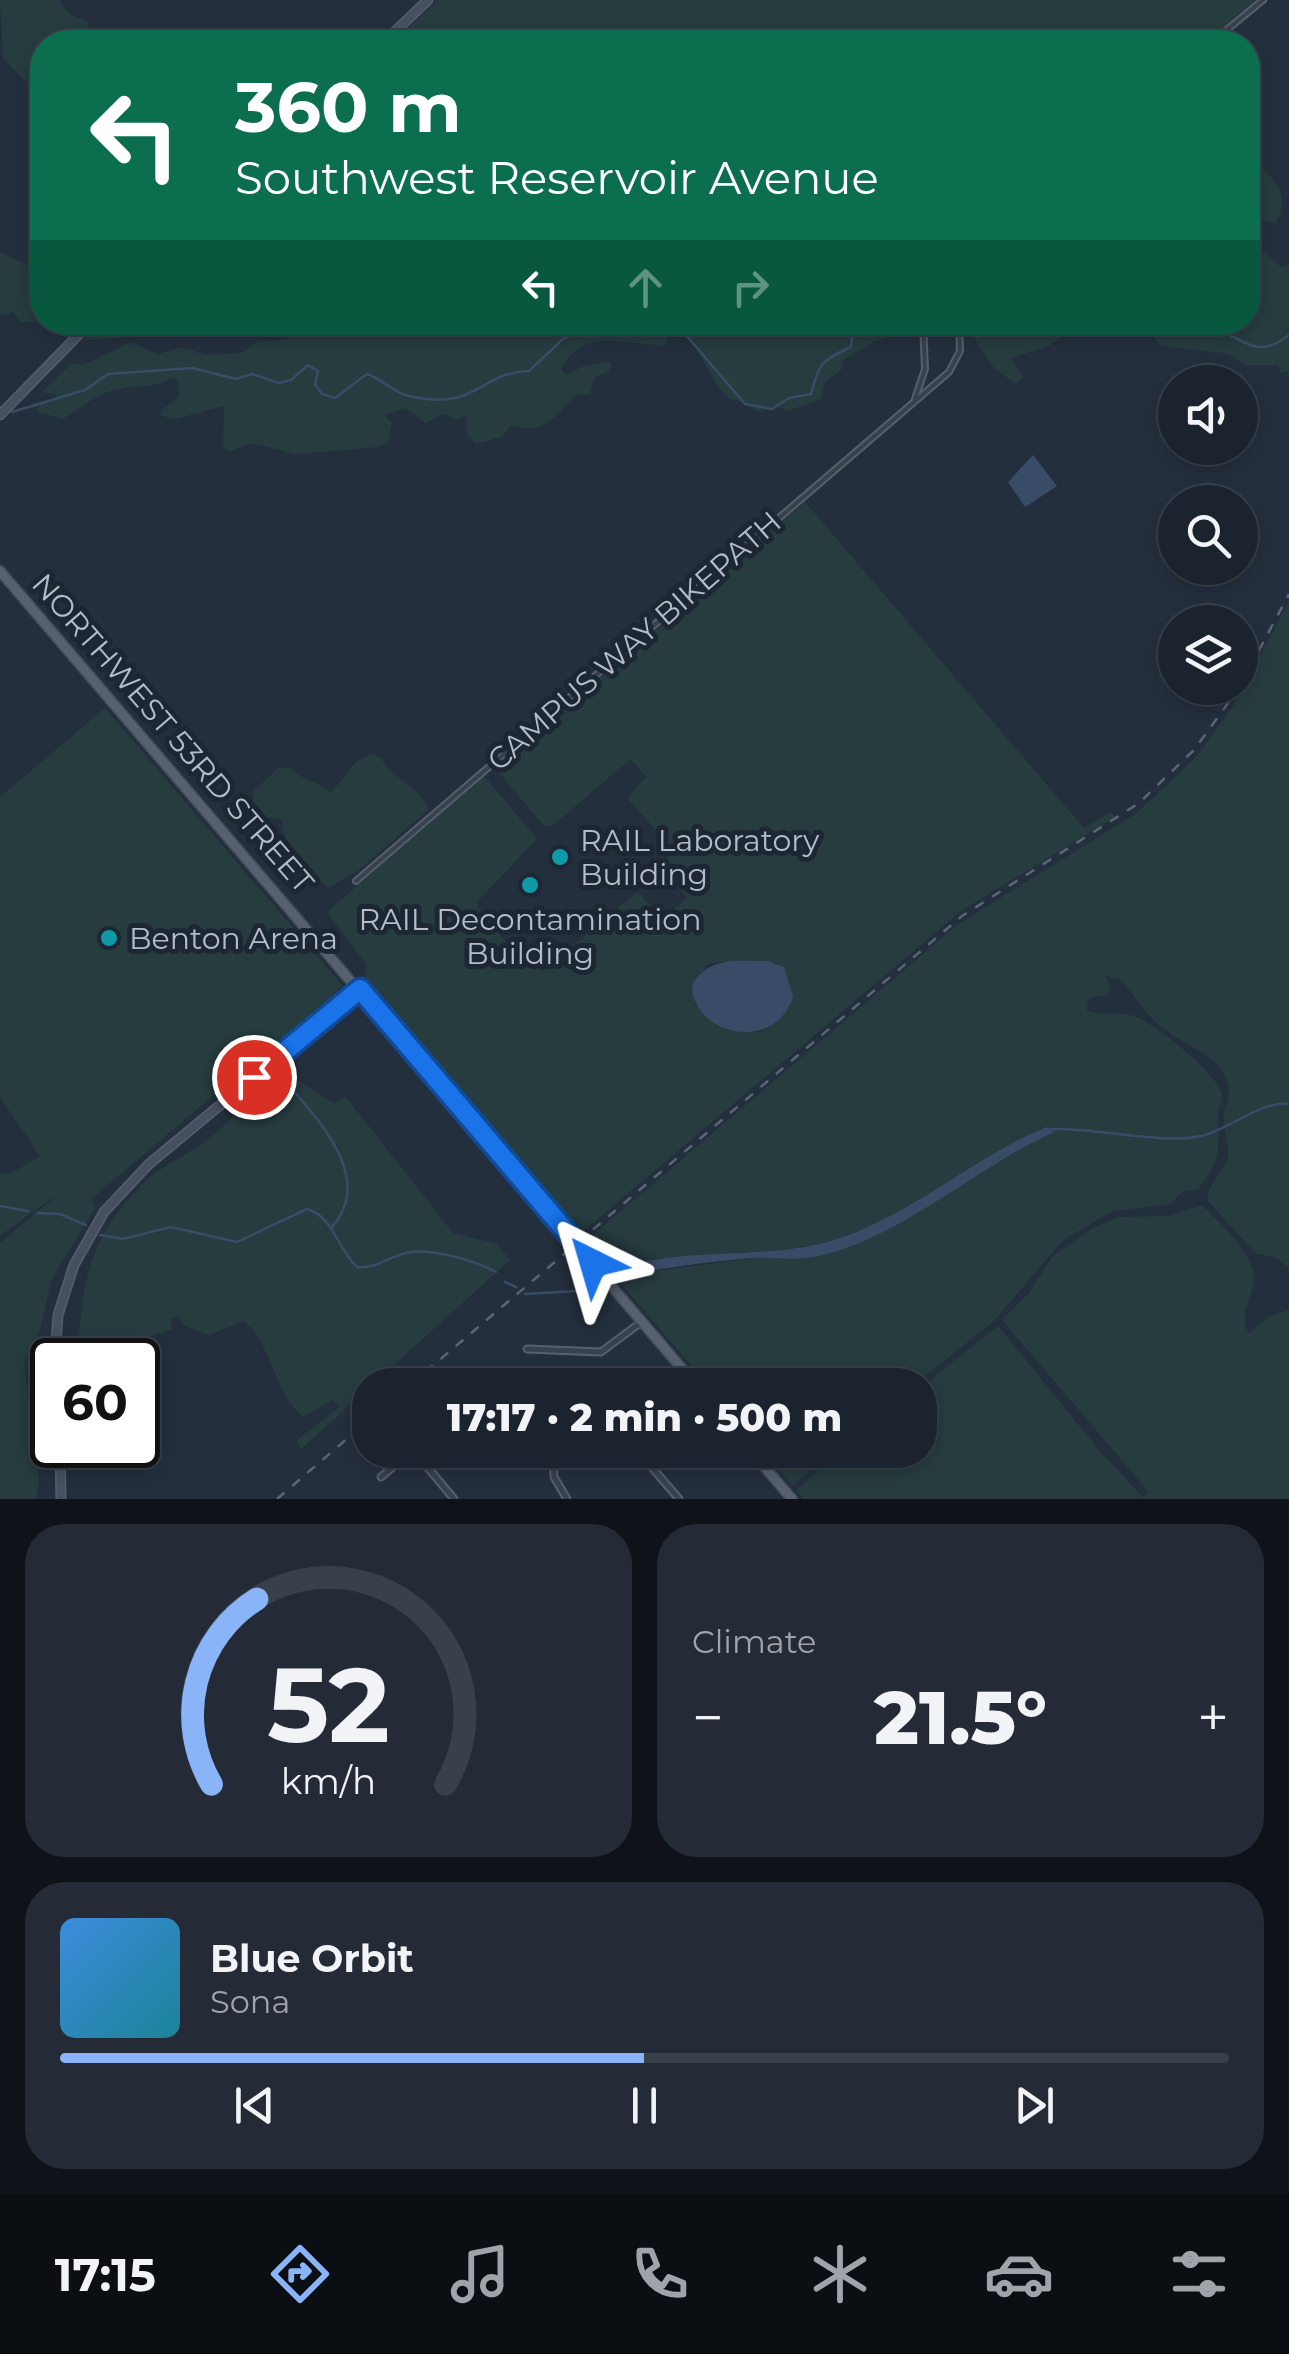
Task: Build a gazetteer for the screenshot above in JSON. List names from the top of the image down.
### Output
{
  "streets": {
    "main road": ["NORTHWEST 53RD STREET"],
    "street": ["CAMPUS WAY BIKEPATH"]
  },
  "places": ["RAIL Laboratory Building", "RAIL Decontamination Building", "Benton Arena"],
  "page": {
    "turn": ["360 m", "Southwest Reservoir Avenue"],
    "limit": "60",
    "trip": "17:17 · 2 min · 500 m",
    "tile": "Climate",
    "heat": ["−", "21.5°", "+"],
    "song": ["Blue Orbit", "Sona"],
    "tabs": "17:15",
    "gauge": ["52", "km/h"]
  }
}
